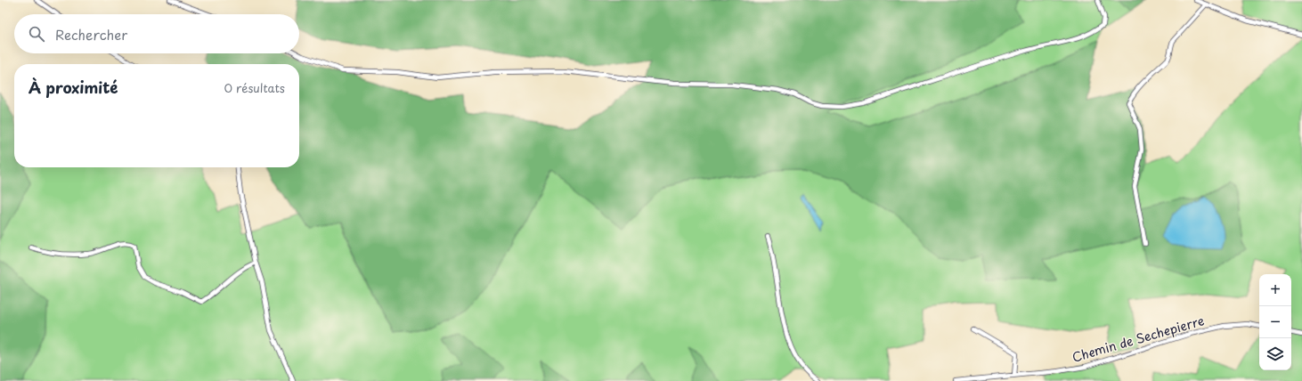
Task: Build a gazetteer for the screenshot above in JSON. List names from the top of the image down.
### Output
{
  "streets": {
    "street": ["Chemin de Sechepierre"]
  },
  "page": {
    "search": "Rechercher",
    "heading": ["À proximité", "0 résultats"],
    "map_buttons": ["+", "−"]
  }
}
